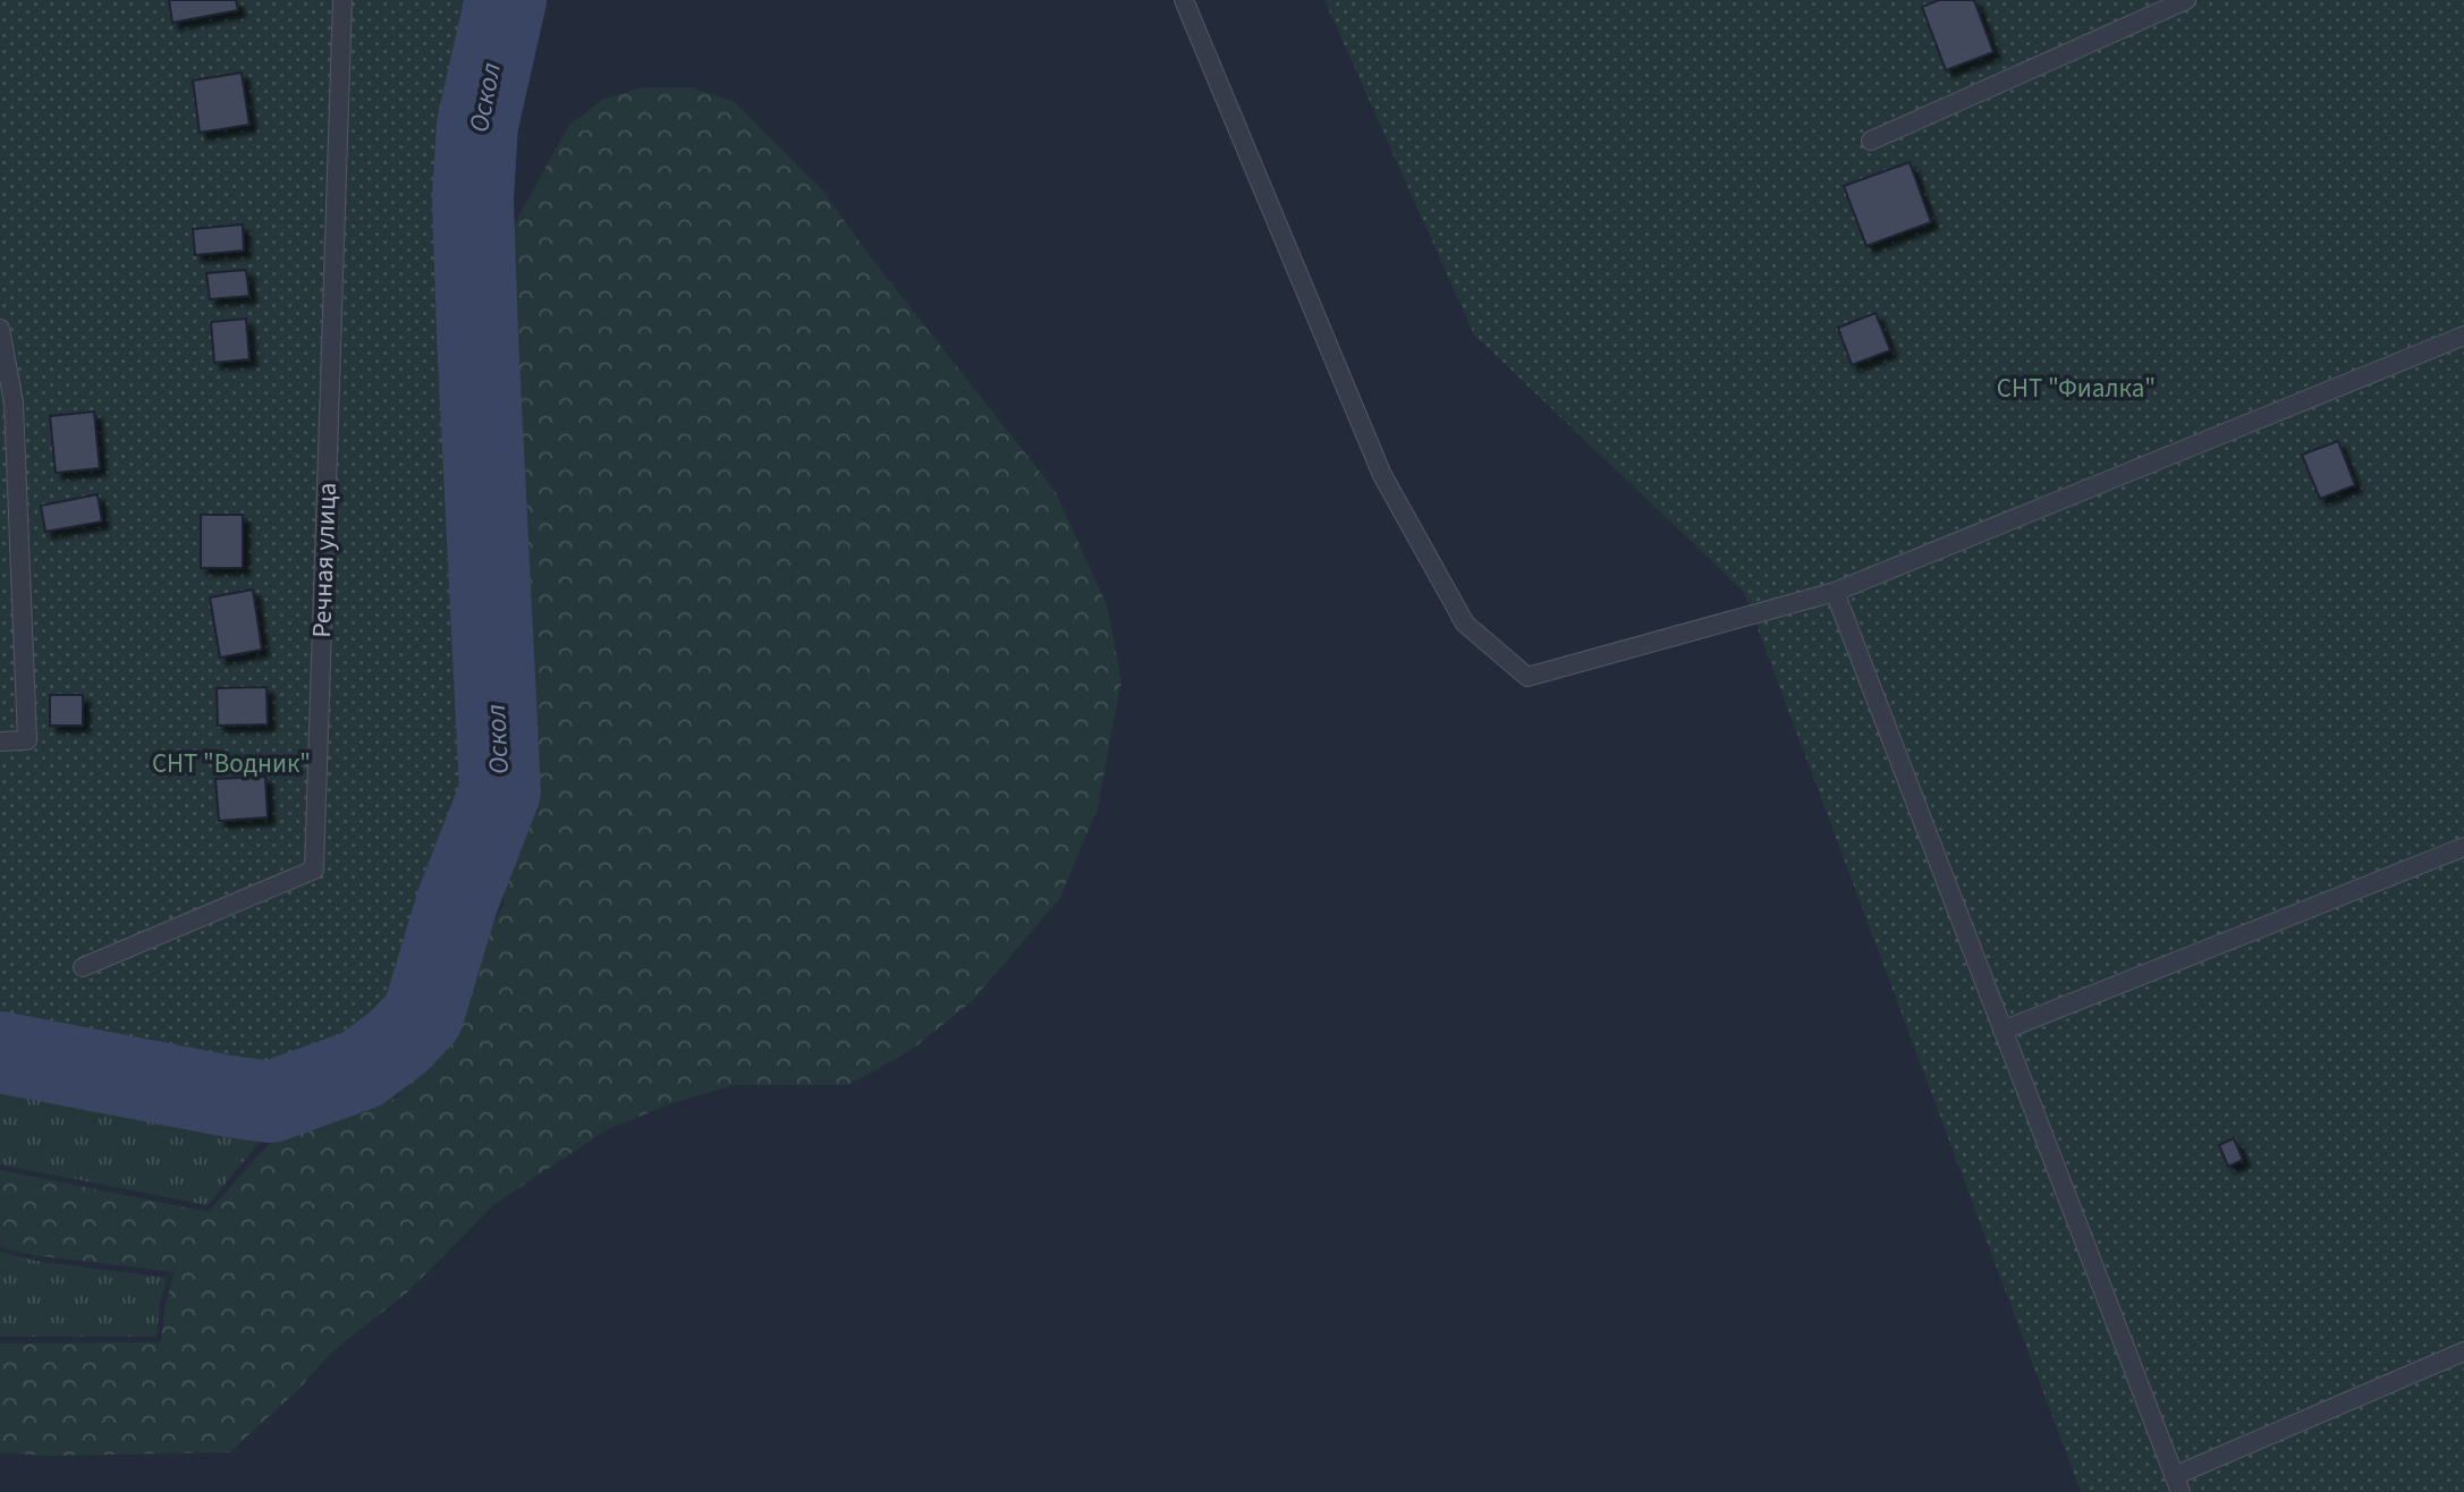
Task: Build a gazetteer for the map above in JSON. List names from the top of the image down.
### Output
{
  "streets": {
    "lane": ["Речная улица"]
  },
  "water": ["Оскол"],
  "parks": ["СНТ \"Фиалка\"", "СНТ \"Водник\""]
}
